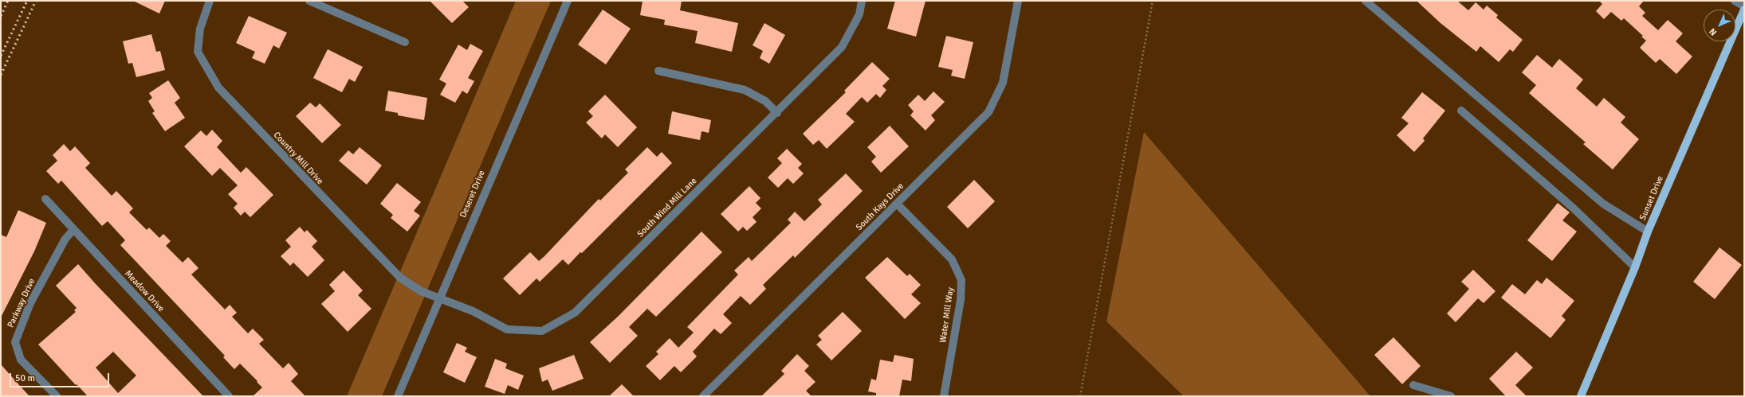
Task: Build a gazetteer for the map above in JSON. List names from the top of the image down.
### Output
{
  "streets": {
    "main road": ["Sunset Drive"],
    "street": [
      "Country Mill Drive",
      "Deseret Drive",
      "South Kays Drive",
      "South Wind Mill Lane",
      "Meadow Drive",
      "Parkway Drive",
      "Water Mill Way"
    ]
  },
  "crossings": [
    ["Country Mill Drive", "Deseret Drive"],
    ["Country Mill Drive", "South Wind Mill Lane"],
    ["Deseret Drive", "South Wind Mill Lane"],
    ["South Kays Drive", "Water Mill Way"],
    ["Meadow Drive", "Parkway Drive"]
  ],
  "scale_bar": "50 m",
  "north": "bottom left"
}
